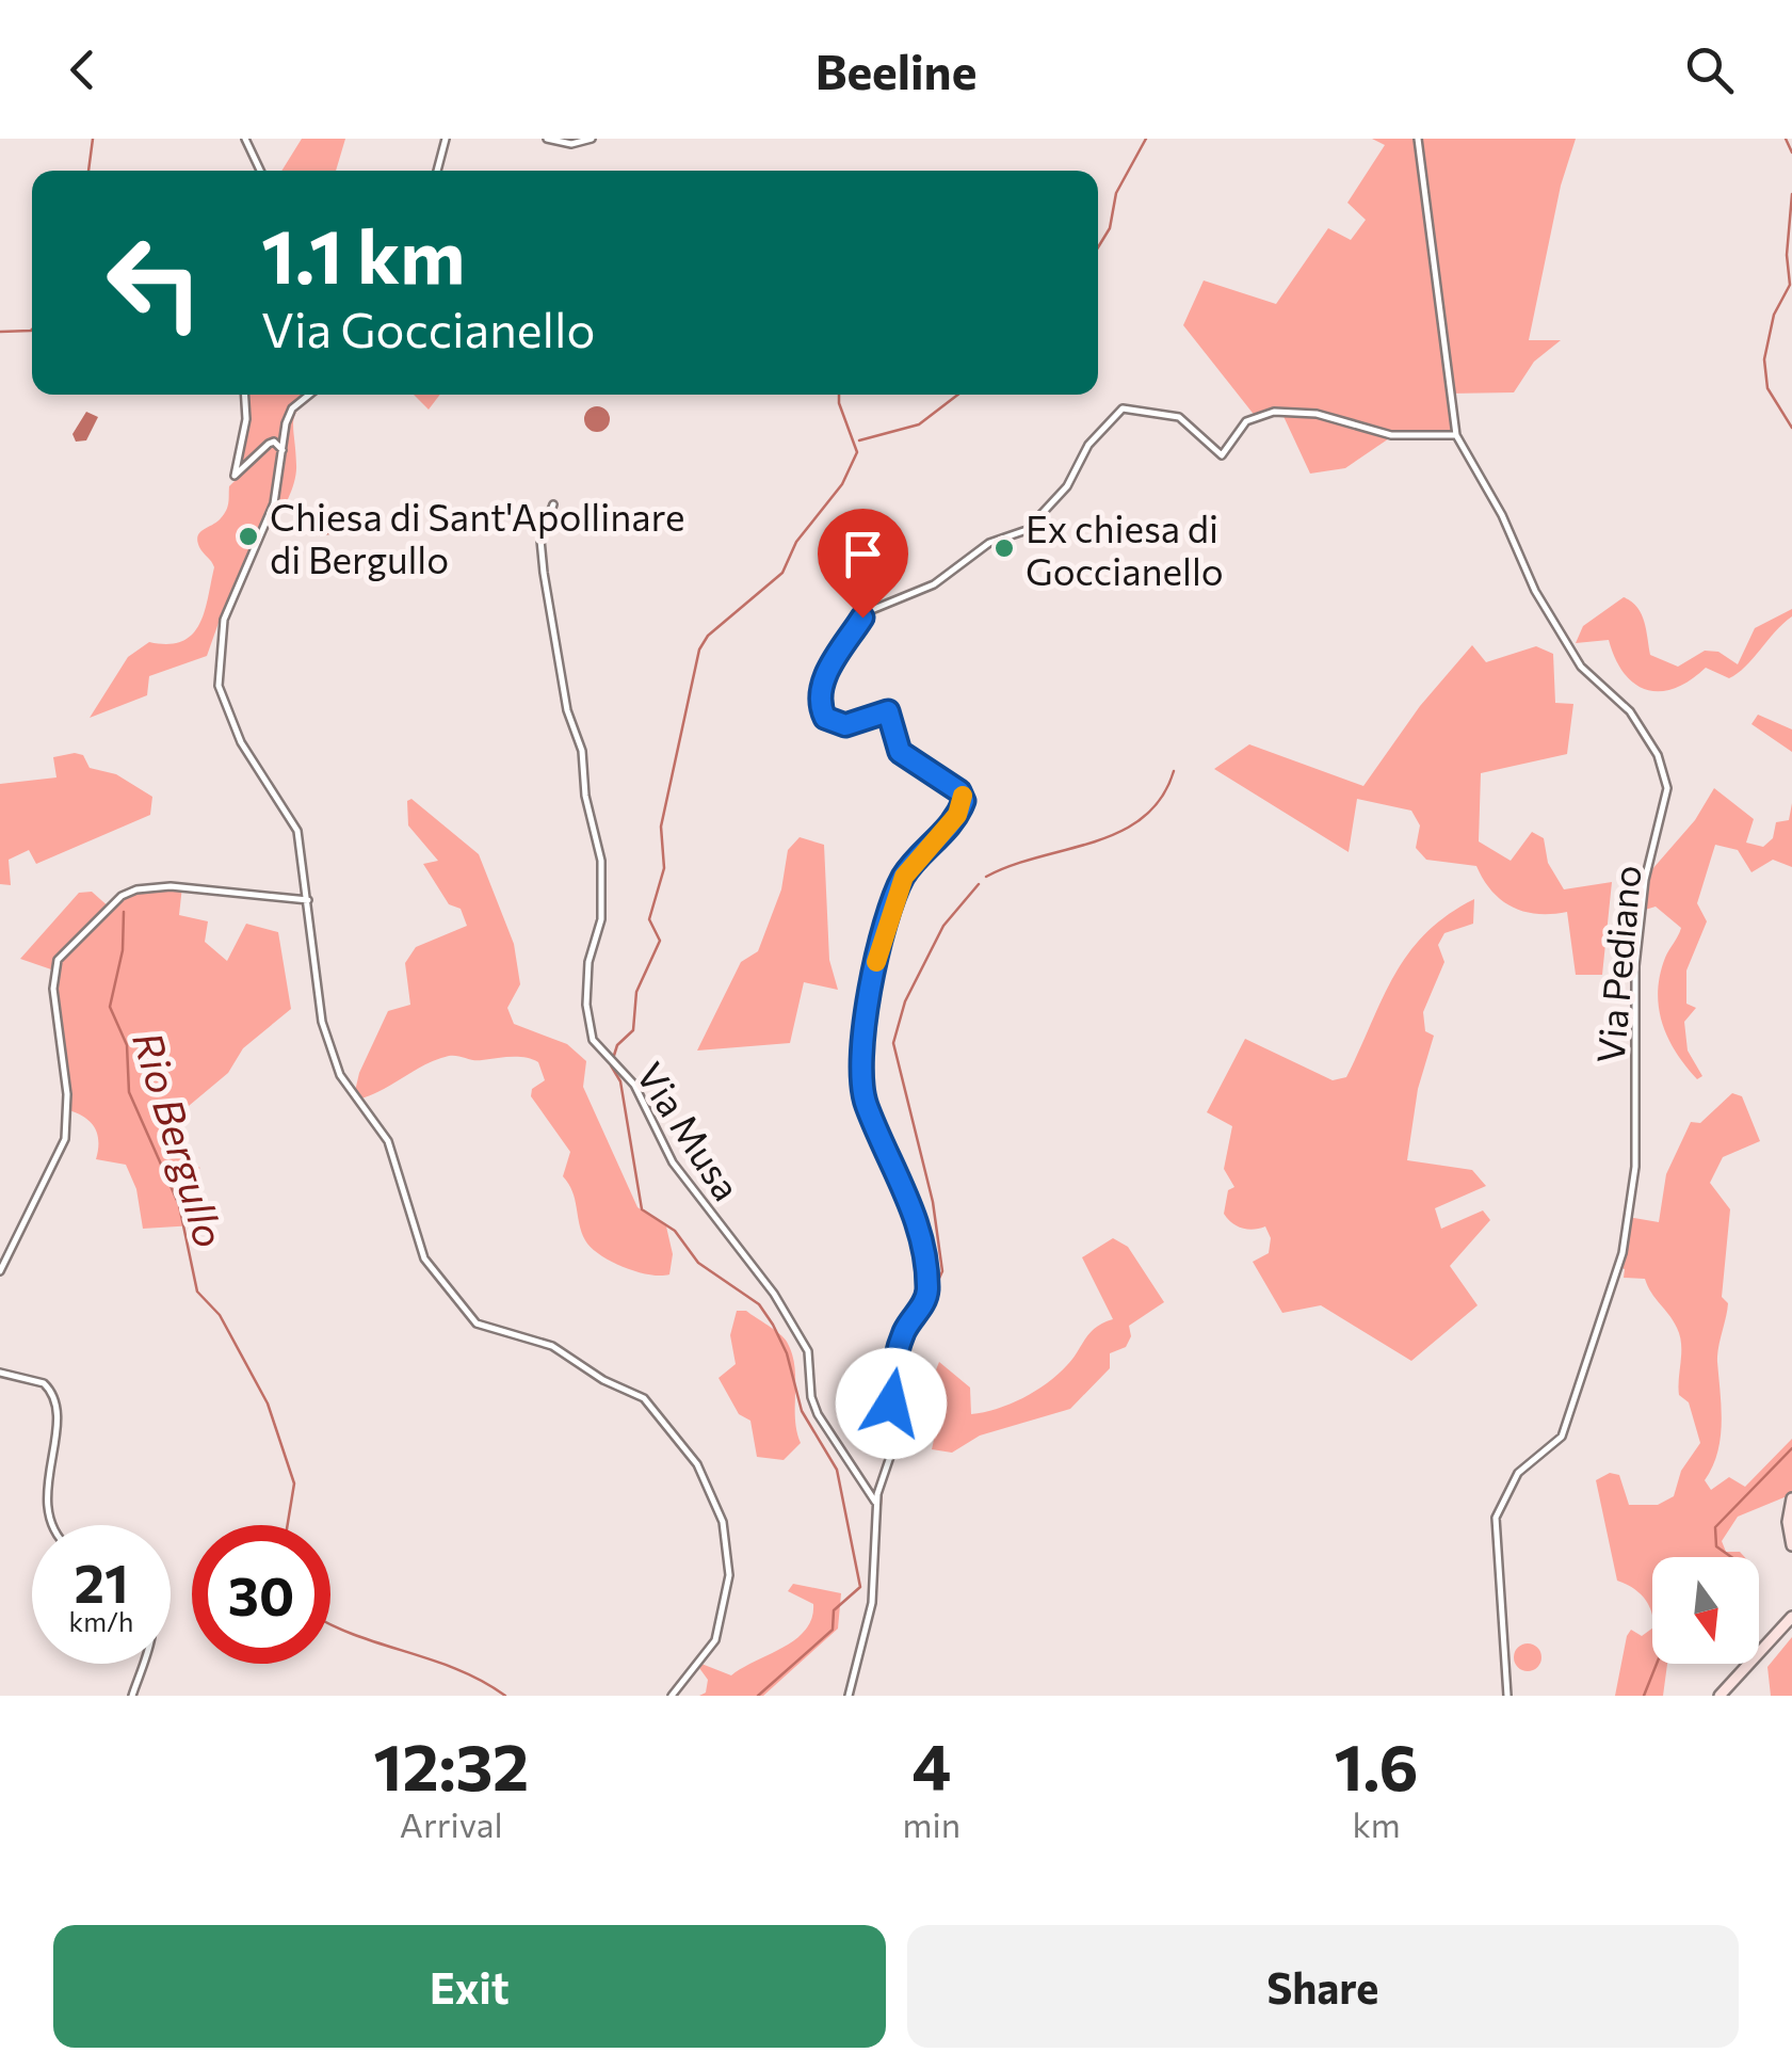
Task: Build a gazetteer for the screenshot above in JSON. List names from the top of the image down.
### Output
{
  "streets": {
    "street": ["Via Pediano", "Via Musa"]
  },
  "water": ["Rio Bergullo"],
  "places": ["Chiesa di Sant'Apollinare di Bergullo", "Ex chiesa di Goccianello"],
  "north": "bottom",
  "page": {
    "header": "Beeline",
    "turn": ["1.1 km", "Via Goccianello"],
    "speed": "21 km/h",
    "limit": "30",
    "eta": [
      "12:32",
      "Arrival",
      "4",
      "min",
      "1.6",
      "km"
    ],
    "buttons": ["Exit", "Share"]
  }
}
